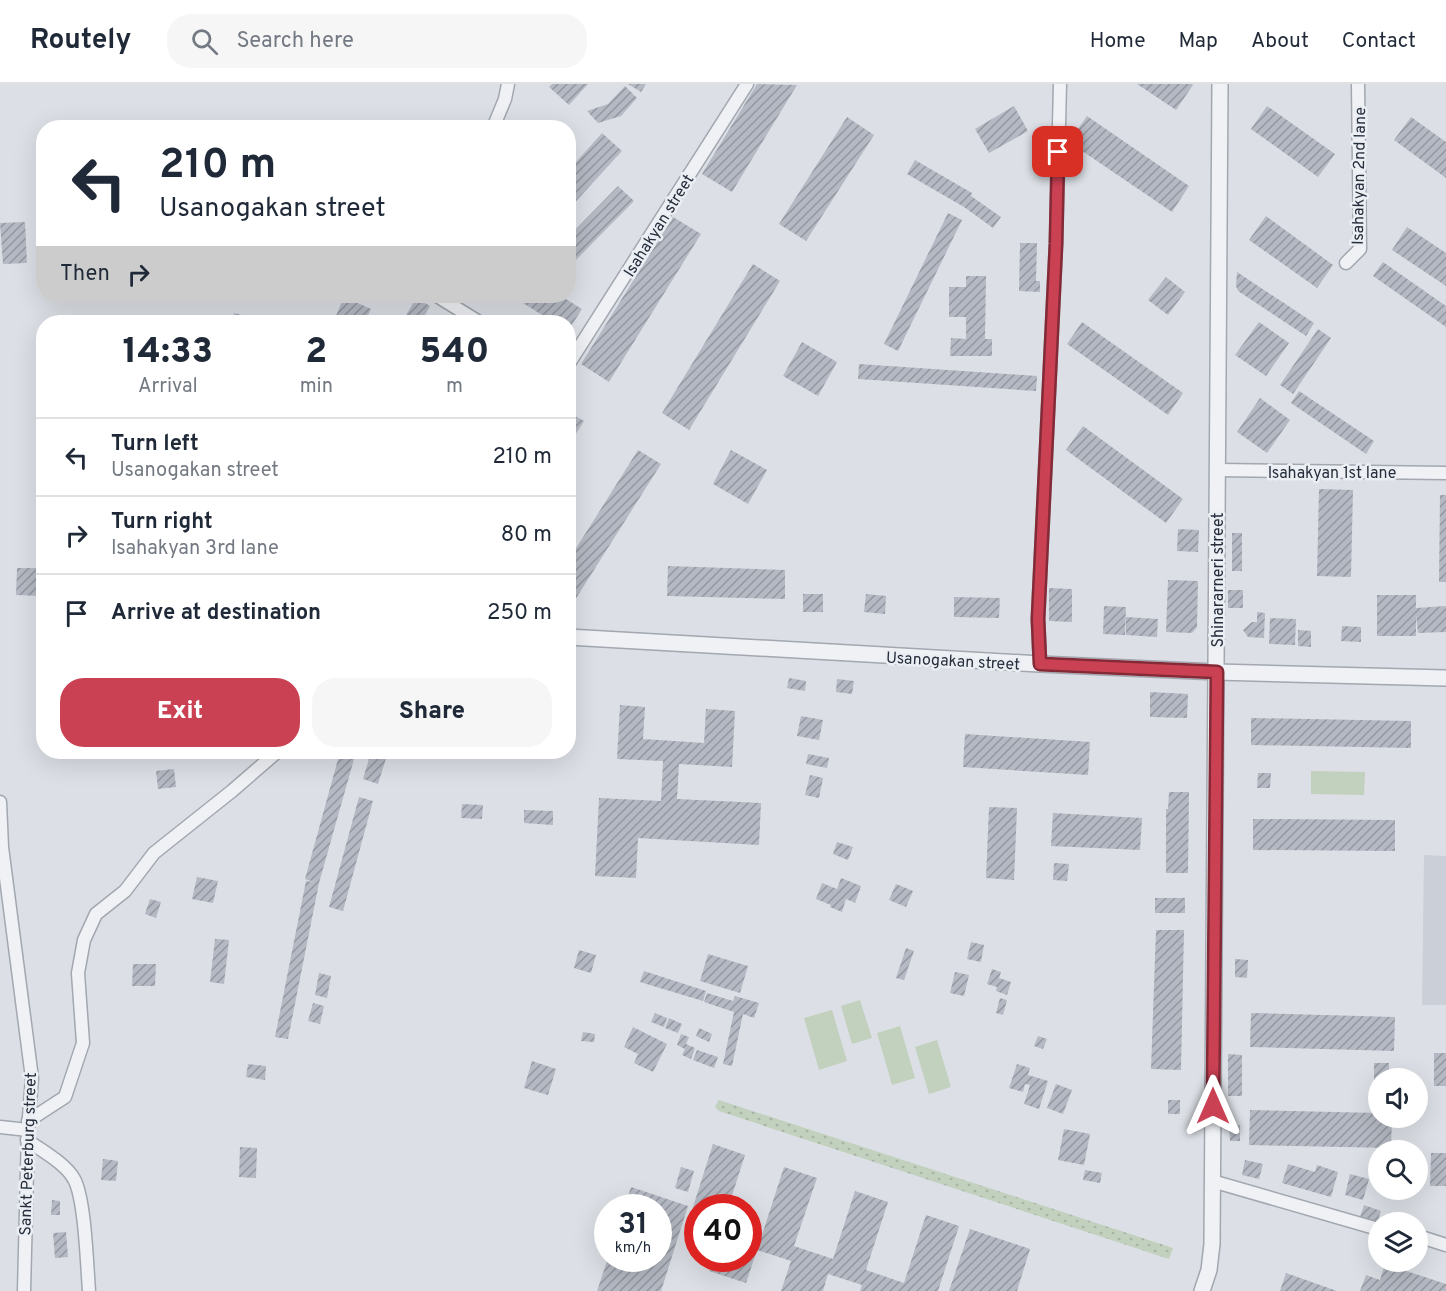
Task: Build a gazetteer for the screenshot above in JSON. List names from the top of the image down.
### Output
{
  "streets": {
    "street": [
      "Isahakyan 2nd lane",
      "Isahakyan street",
      "Isahakyan 1st lane",
      "Shinararneri street",
      "Usanogakan street",
      "Sankt Peterburg street"
    ]
  },
  "crossings": [
    ["Isahakyan 1st lane", "Shinararneri street"],
    ["Shinararneri street", "Usanogakan street"]
  ],
  "page": {
    "header": "Routely",
    "search": "Search here",
    "nav": [
      "Home",
      "Map",
      "About",
      "Contact"
    ],
    "turn": ["210 m", "Usanogakan street"],
    "then": "Then",
    "eta": [
      "14:33",
      "Arrival",
      "2",
      "min",
      "540",
      "m"
    ],
    "list": [
      {
        "name": "Turn left",
        "note": "Usanogakan street",
        "value": "210 m"
      },
      {
        "name": "Turn right",
        "note": "Isahakyan 3rd lane",
        "value": "80 m"
      },
      {
        "name": "Arrive at destination",
        "value": "250 m"
      }
    ],
    "buttons": ["Exit", "Share"],
    "speed": "31 km/h",
    "limit": "40"
  }
}
